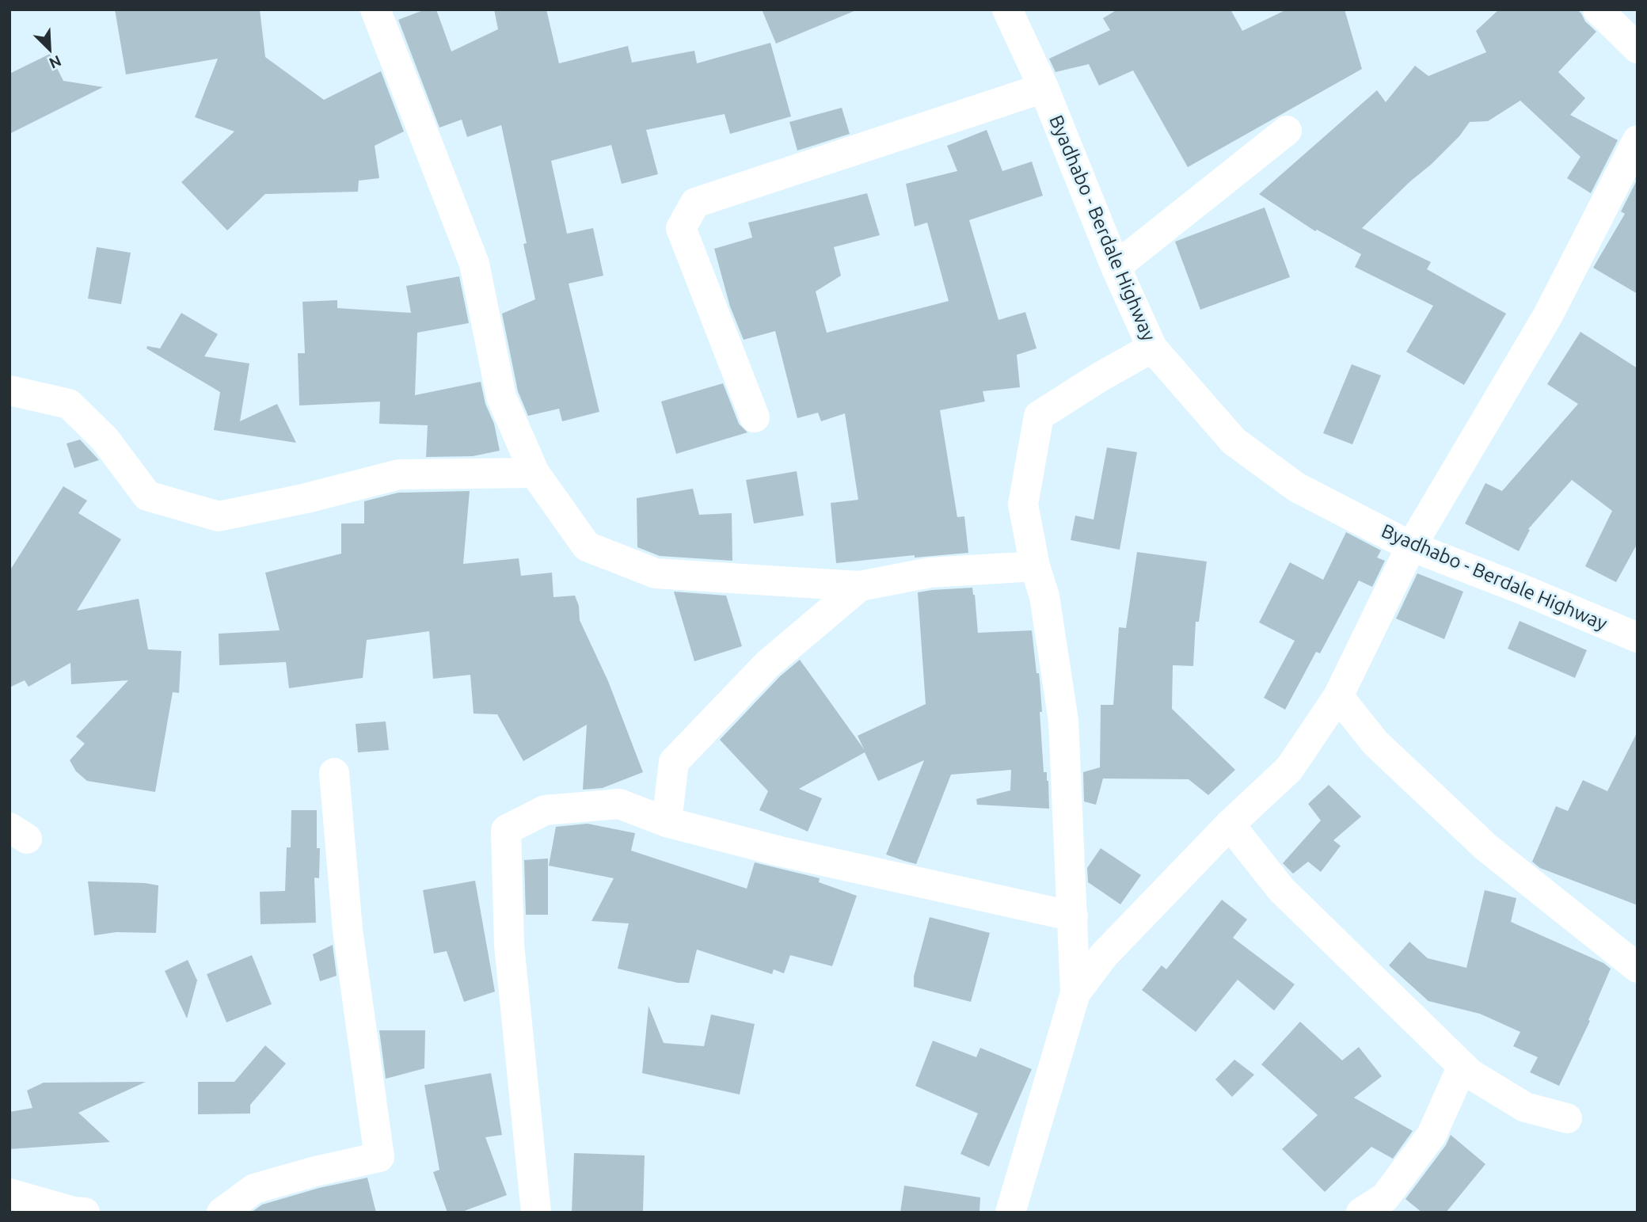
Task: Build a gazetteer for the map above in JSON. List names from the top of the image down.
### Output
{
  "streets": {
    "street": ["Byadhabo - Berdale Highway"]
  },
  "north": "bottom right"
}
